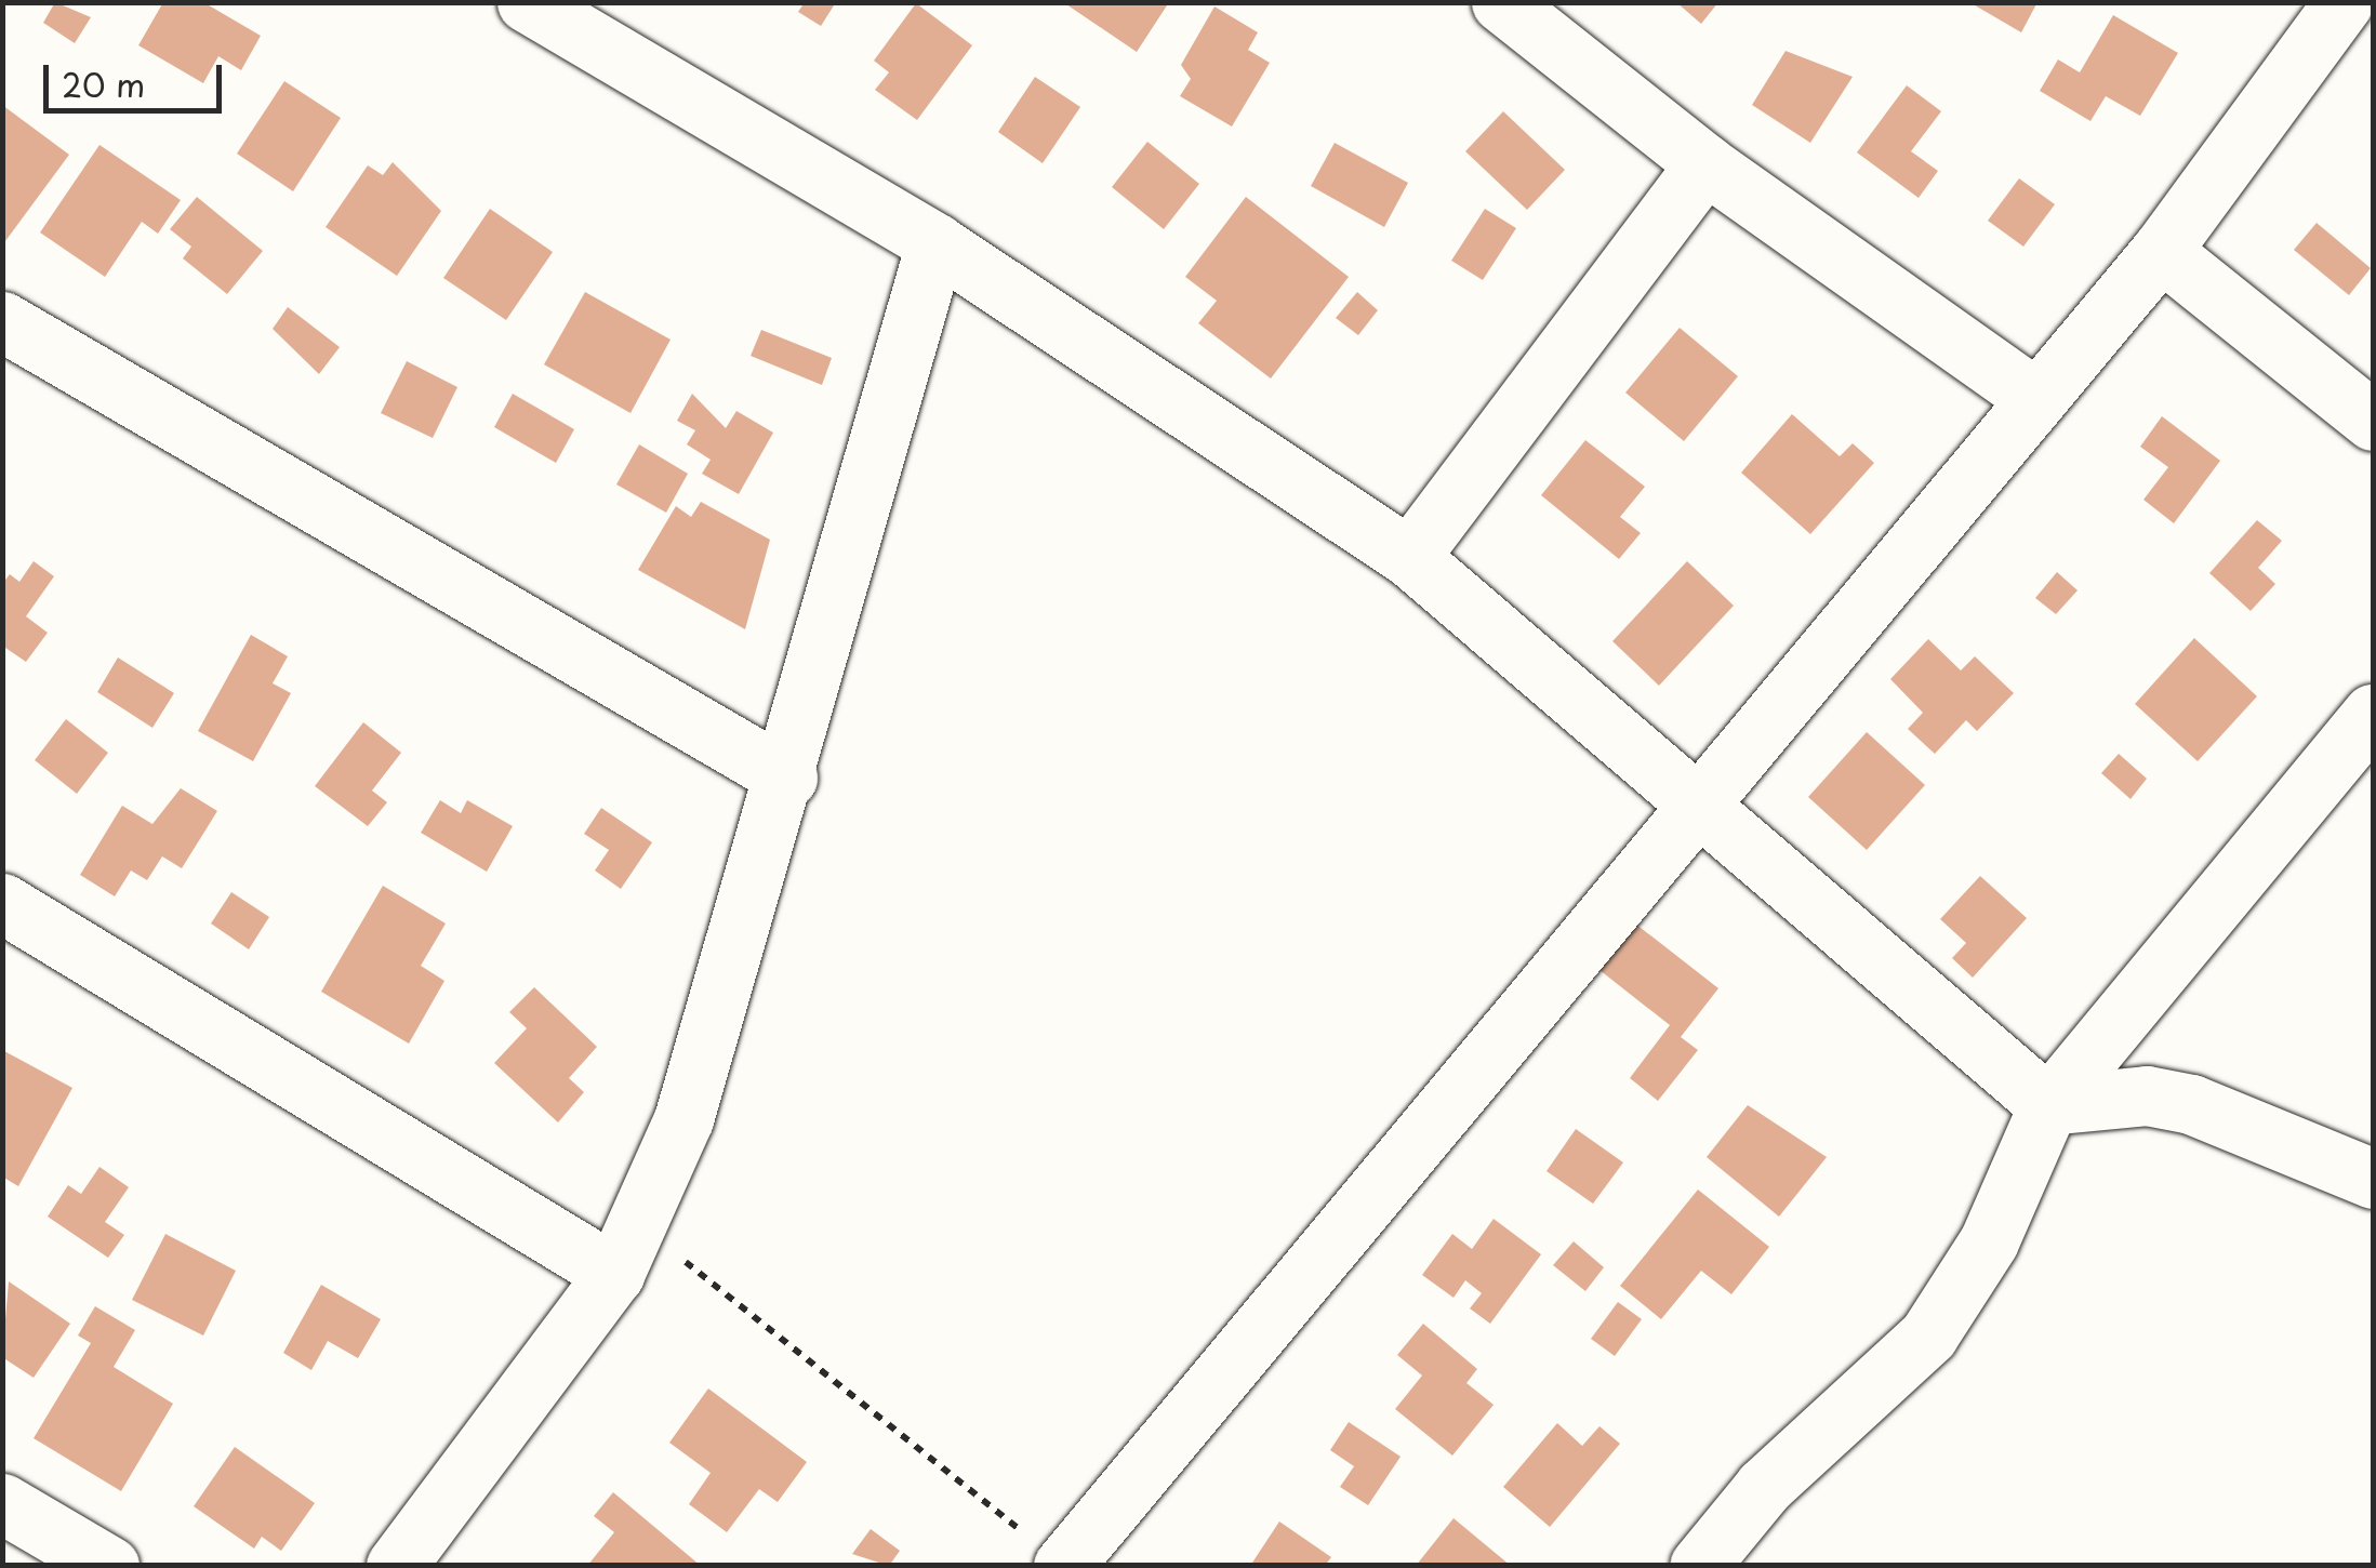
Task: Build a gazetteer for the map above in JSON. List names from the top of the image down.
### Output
{
  "scale_bar": "20 m"
}
